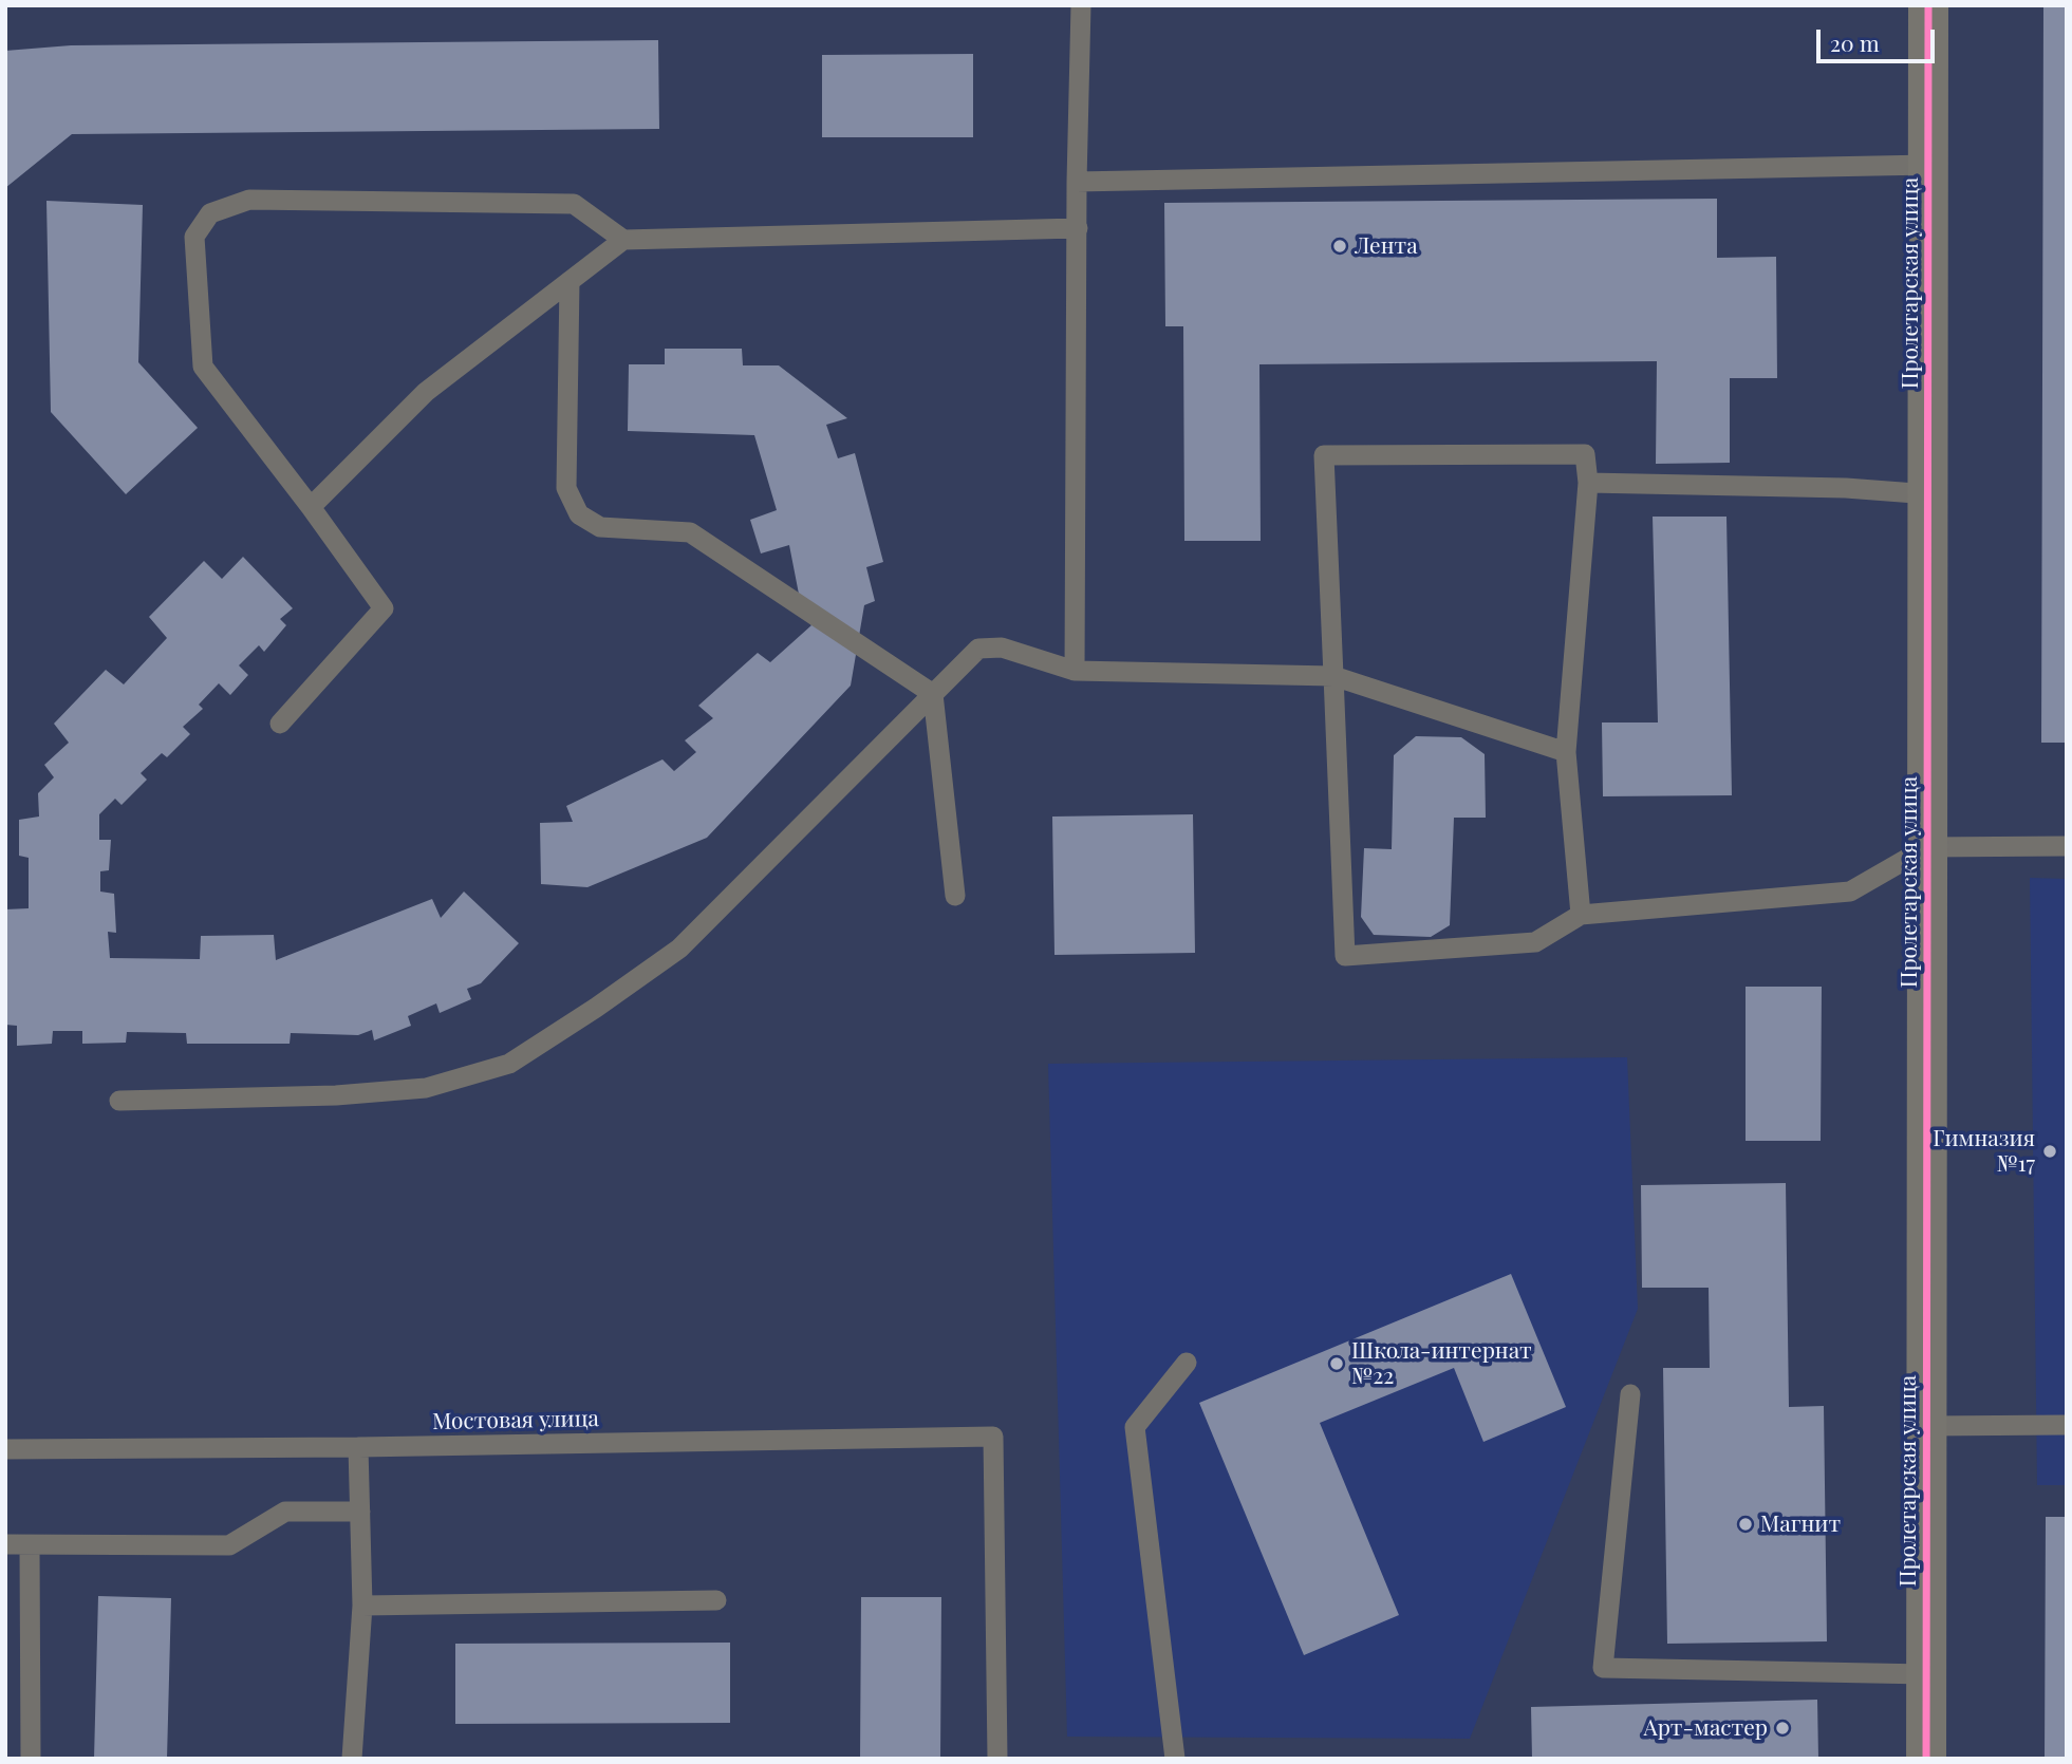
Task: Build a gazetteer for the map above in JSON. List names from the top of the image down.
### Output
{
  "streets": {
    "street": ["Пролетарская улица"],
    "lane": ["Мостовая улица"]
  },
  "places": [
    "Лента",
    "Гимназия №17",
    "Школа-интернат №22",
    "Магнит",
    "Арт-мастер"
  ],
  "scale_bar": "20 m"
}
